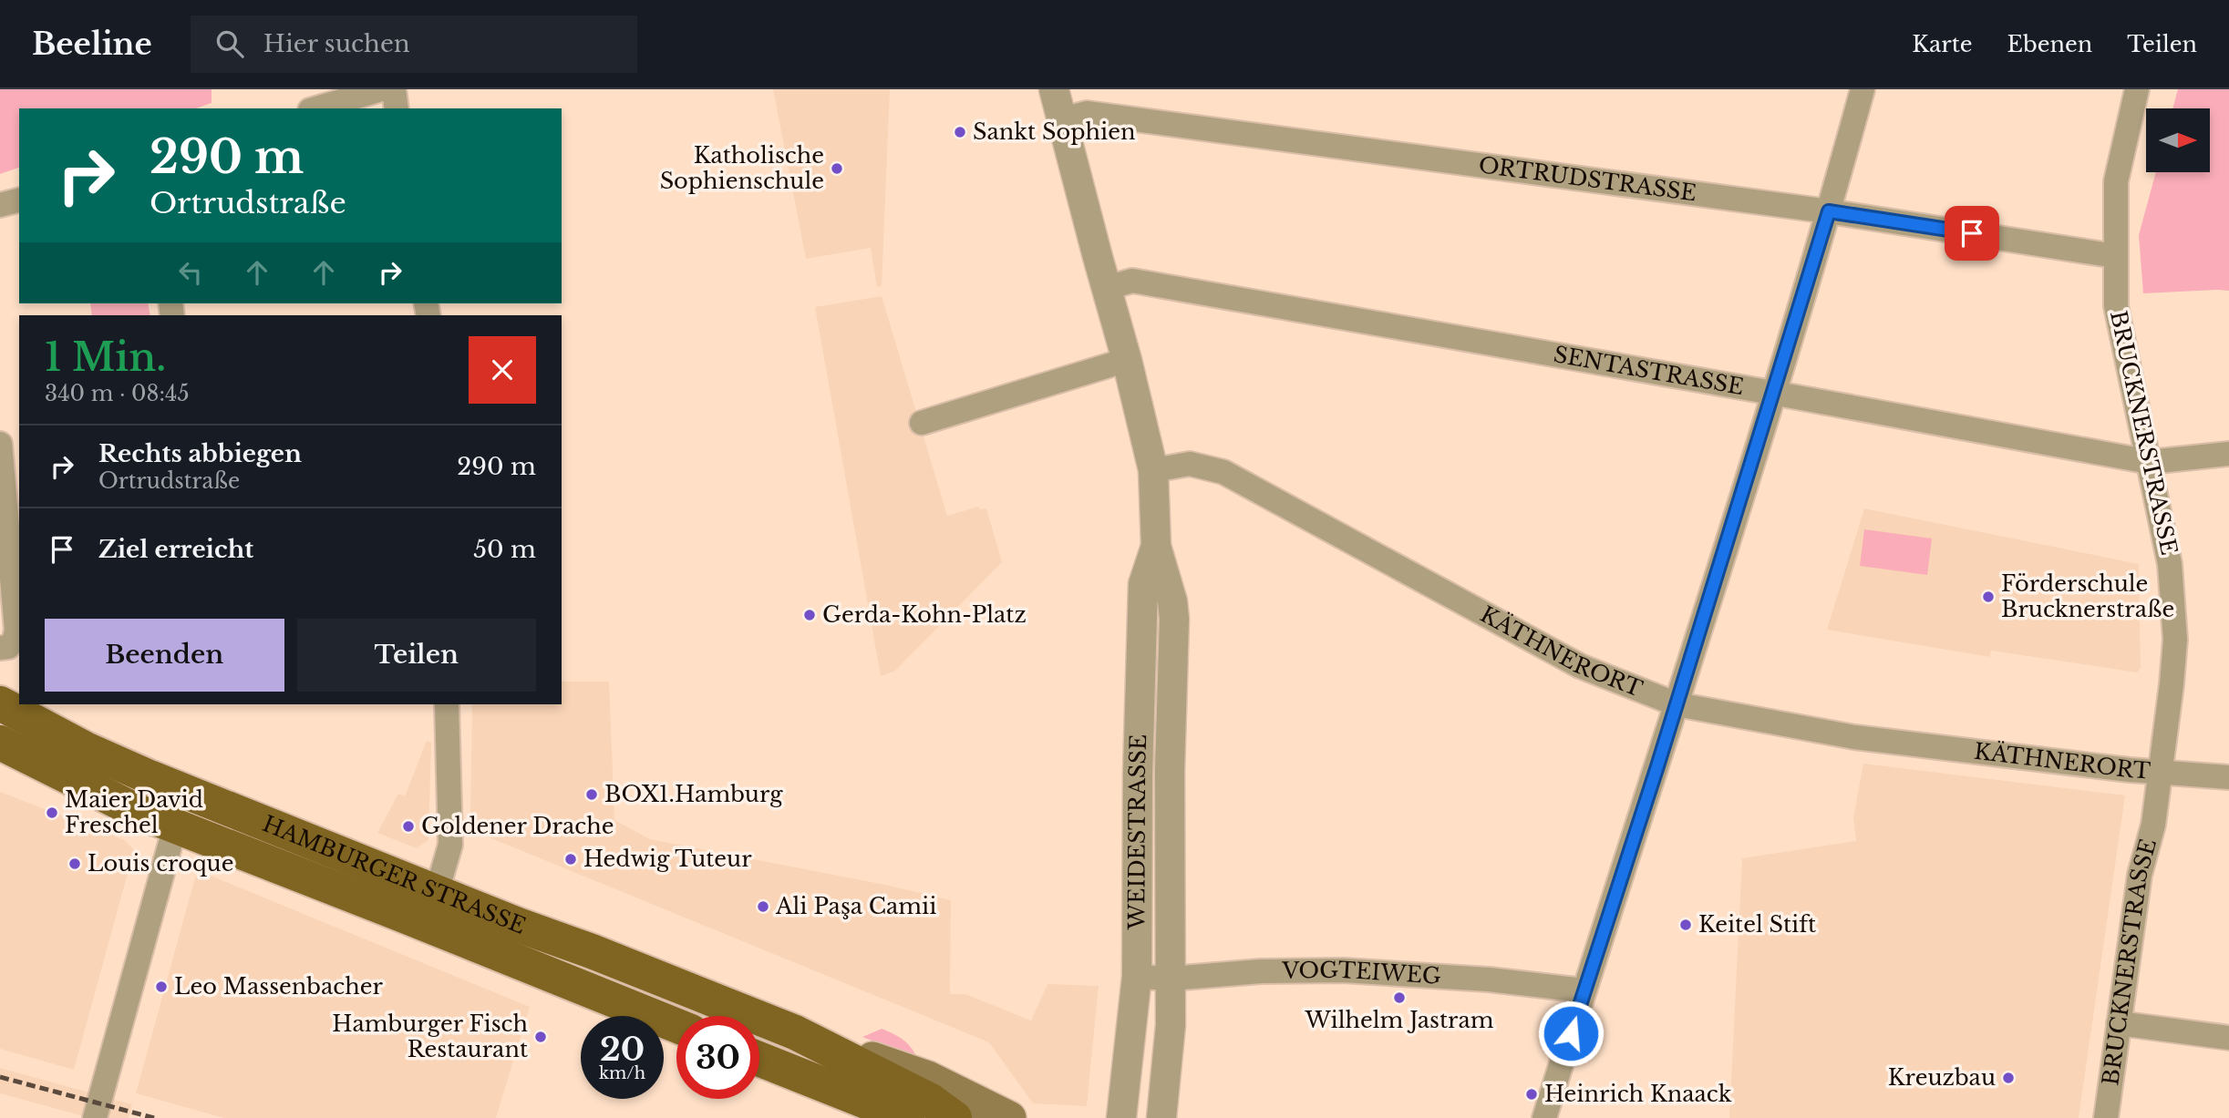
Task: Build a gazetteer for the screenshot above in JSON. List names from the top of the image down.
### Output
{
  "streets": {
    "main road": ["HAMBURGER STRASSE"],
    "street": [
      "ORTRUDSTRASSE",
      "SENTASTRASSE",
      "BRUCKNERSTRASSE",
      "KÄTHNERORT",
      "WEIDESTRASSE",
      "VOGTEIWEG"
    ]
  },
  "crossings": [
    ["ORTRUDSTRASSE", "BRUCKNERSTRASSE"],
    ["ORTRUDSTRASSE", "WEIDESTRASSE"],
    ["SENTASTRASSE", "BRUCKNERSTRASSE"],
    ["SENTASTRASSE", "WEIDESTRASSE"],
    ["BRUCKNERSTRASSE", "KÄTHNERORT"],
    ["KÄTHNERORT", "WEIDESTRASSE"],
    ["WEIDESTRASSE", "VOGTEIWEG"]
  ],
  "places": [
    "Sankt Sophien",
    "Katholische Sophienschule",
    "Förderschule Brucknerstraße",
    "Gerda-Kohn-Platz",
    "BOX1.Hamburg",
    "Maier David Freschel",
    "Goldener Drache",
    "Hedwig Tuteur",
    "Louis croque",
    "Ali Paşa Camii",
    "Keitel Stift",
    "Leo Massenbacher",
    "Wilhelm Jastram",
    "Hamburger Fisch Restaurant",
    "Kreuzbau",
    "Heinrich Knaack"
  ],
  "north": "right",
  "page": {
    "header": "Beeline",
    "search": "Hier suchen",
    "nav": ["Karte", "Ebenen", "Teilen"],
    "turn": ["290 m", "Ortrudstraße"],
    "heading": ["1 Min.", "340 m · 08:45"],
    "list": [
      {
        "name": "Rechts abbiegen",
        "note": "Ortrudstraße",
        "value": "290 m"
      },
      {
        "name": "Ziel erreicht",
        "value": "50 m"
      }
    ],
    "buttons": ["Beenden", "Teilen"],
    "speed": "20 km/h",
    "limit": "30"
  }
}
